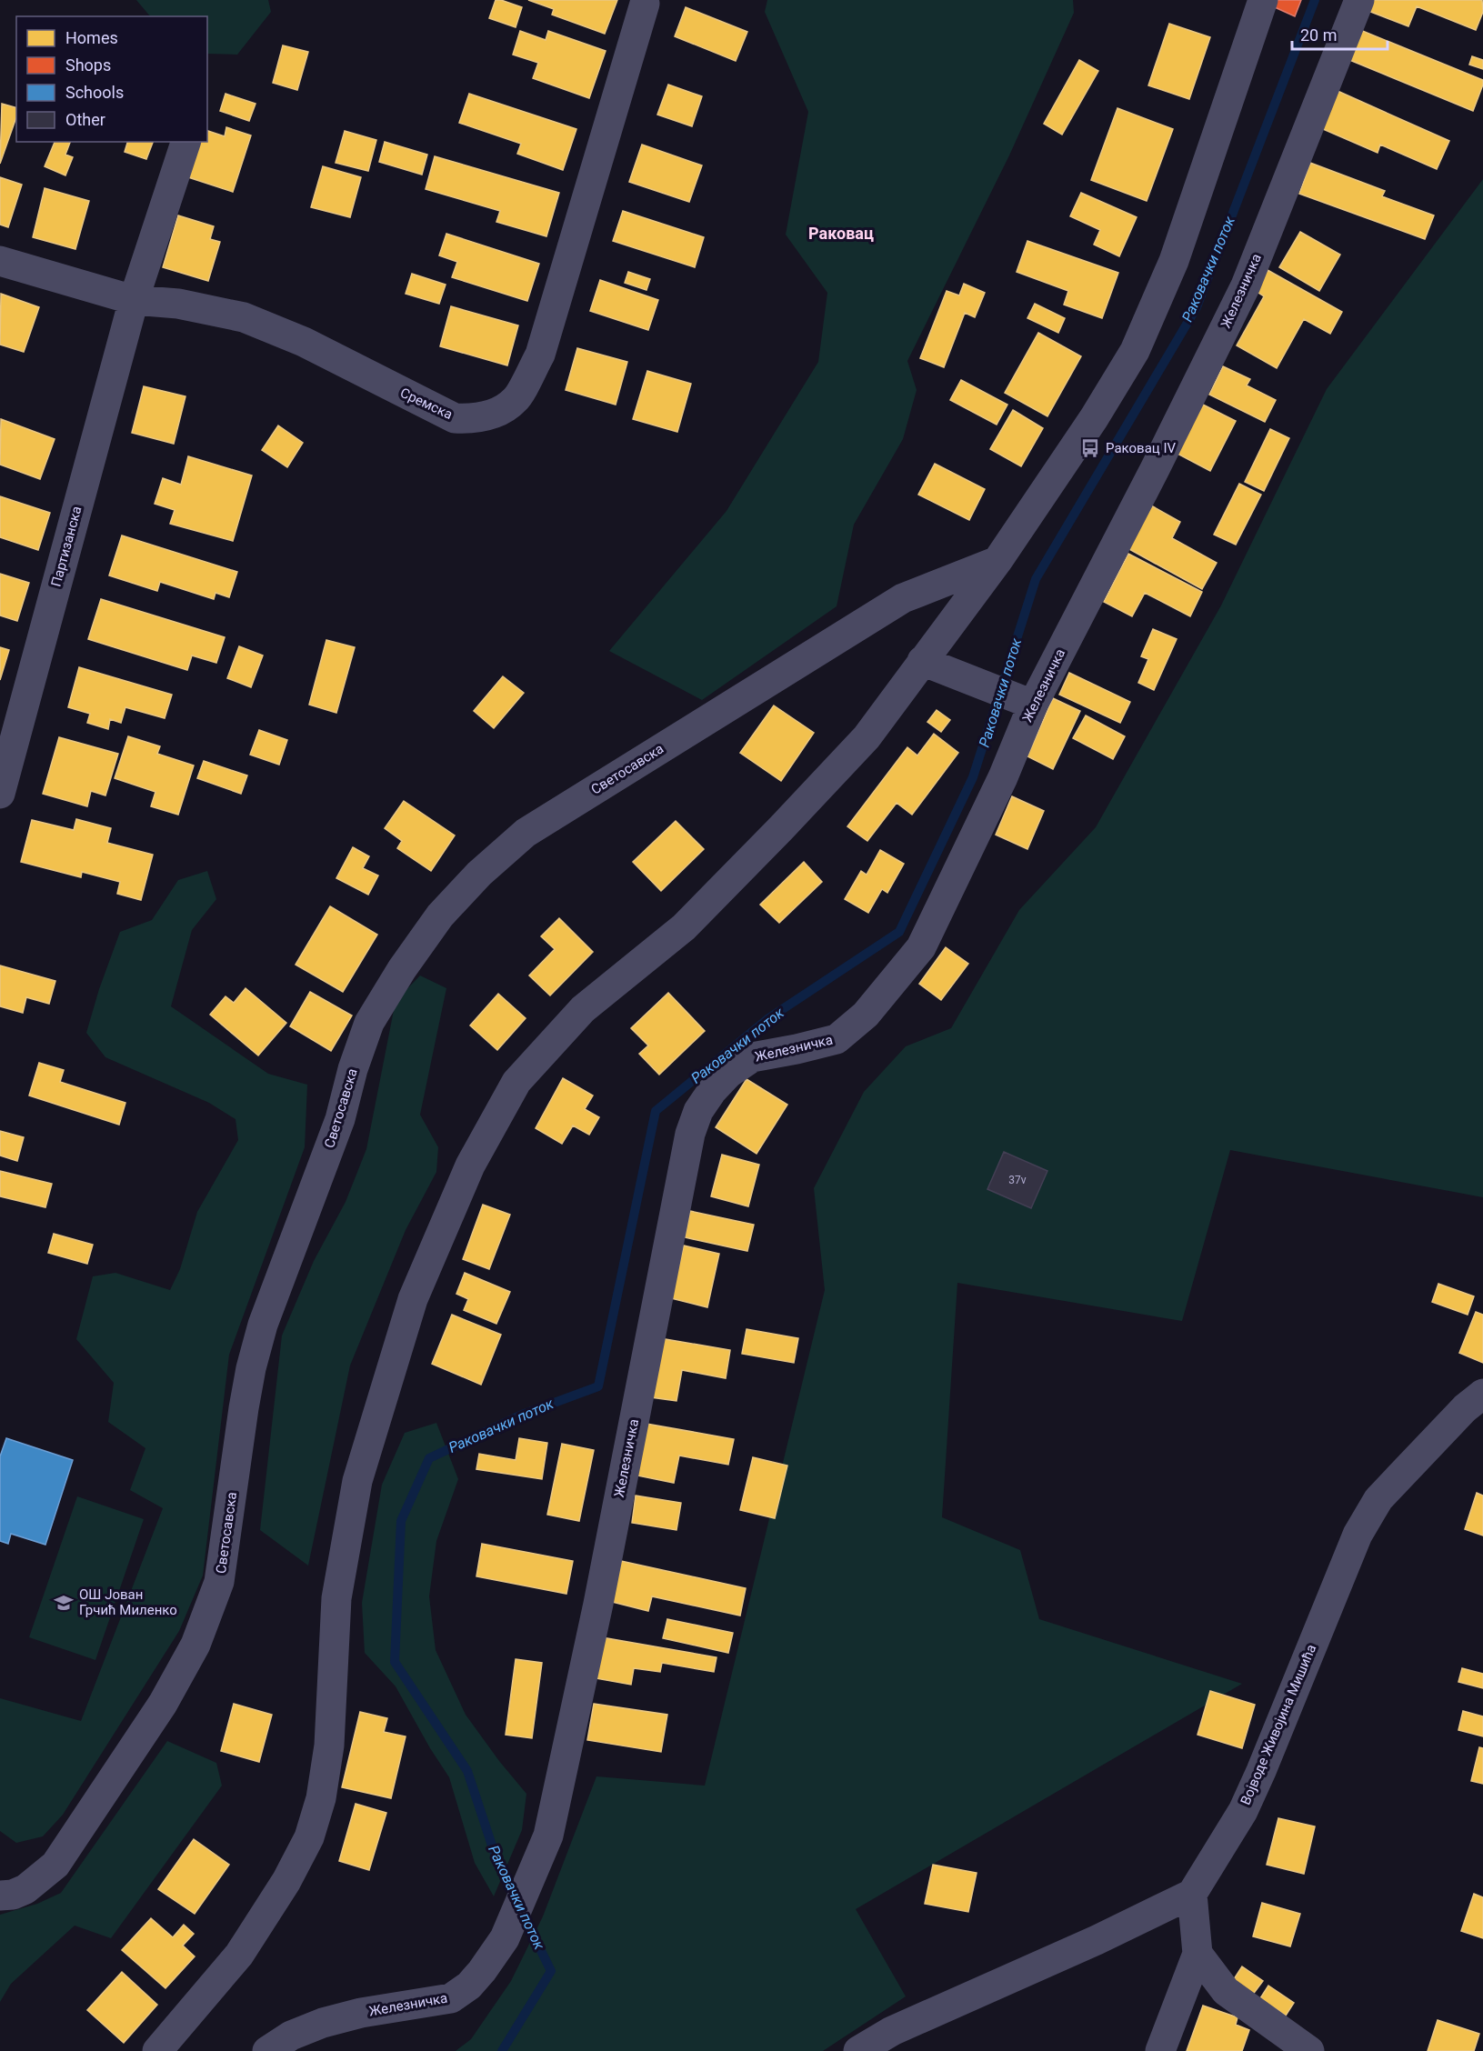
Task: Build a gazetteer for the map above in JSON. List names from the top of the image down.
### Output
{
  "streets": {
    "street": [
      "Железничка",
      "Сремска",
      "Партизанска",
      "Светосавска",
      "Војводе Живојина Мишића"
    ]
  },
  "crossings": [
    ["Сремска", "Партизанска"]
  ],
  "districts": ["Раковац"],
  "water": ["Раковачки поток"],
  "places": {
    "bus stop": ["Раковац IV"],
    "school or university": ["ОШ Јован Грчић Миленко"]
  },
  "house_numbers": ["37v"],
  "legend": [
    "Homes",
    "Shops",
    "Schools",
    "Other"
  ],
  "scale_bar": "20 m"
}
